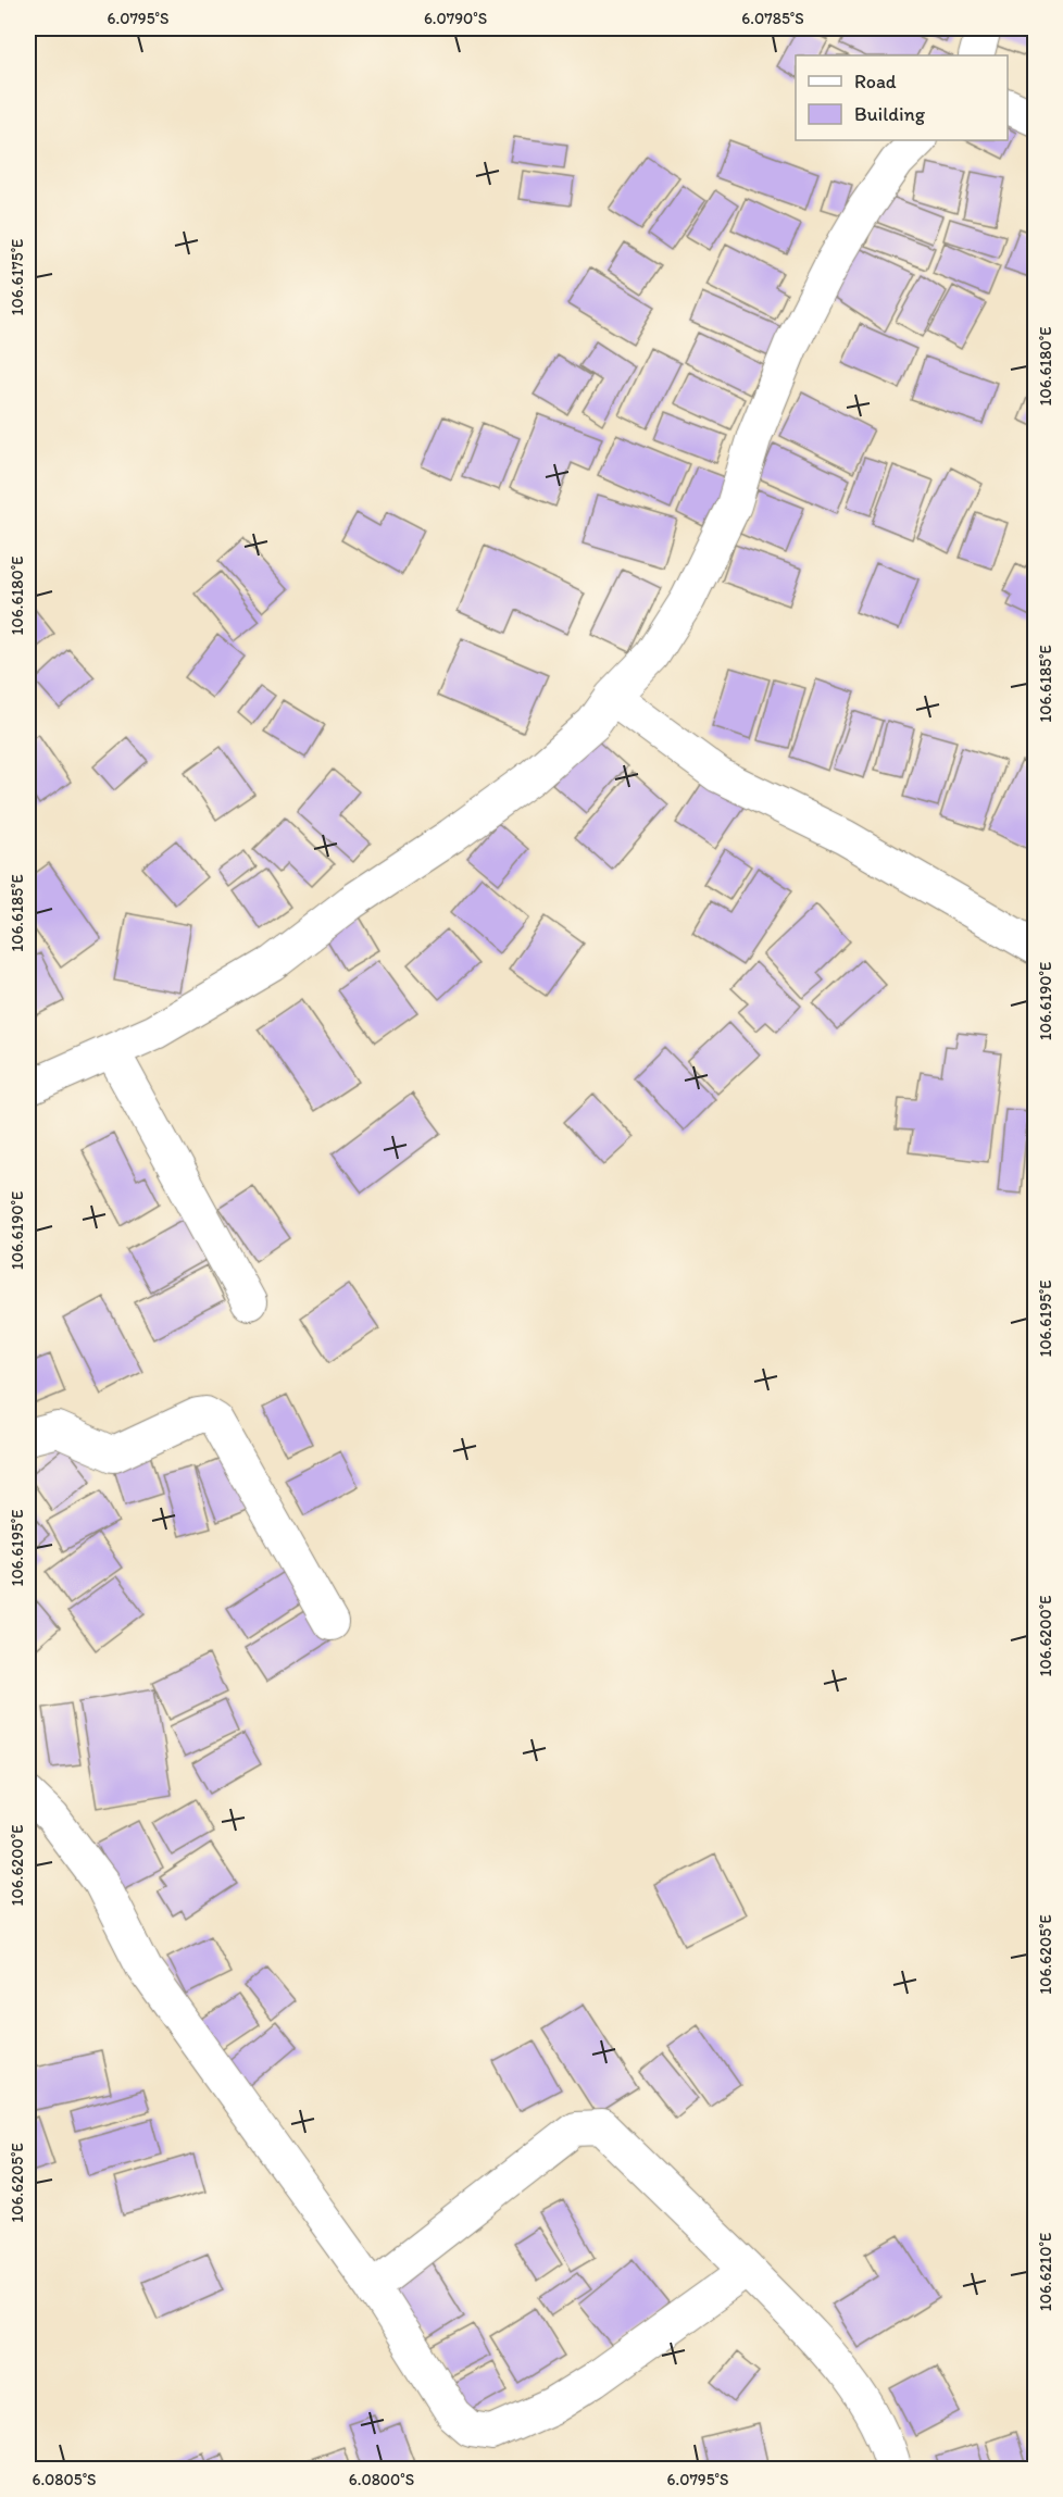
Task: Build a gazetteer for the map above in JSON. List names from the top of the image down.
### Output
{
  "legend": ["Road", "Building"],
  "coordinates": [
    "6.0795°S",
    "6.0790°S",
    "6.0785°S",
    "106.6175°E",
    "106.6180°E",
    "106.6185°E",
    "106.6190°E",
    "106.6195°E",
    "106.6200°E",
    "106.6205°E",
    "106.6210°E",
    "6.0805°S",
    "6.0800°S"
  ]
}
